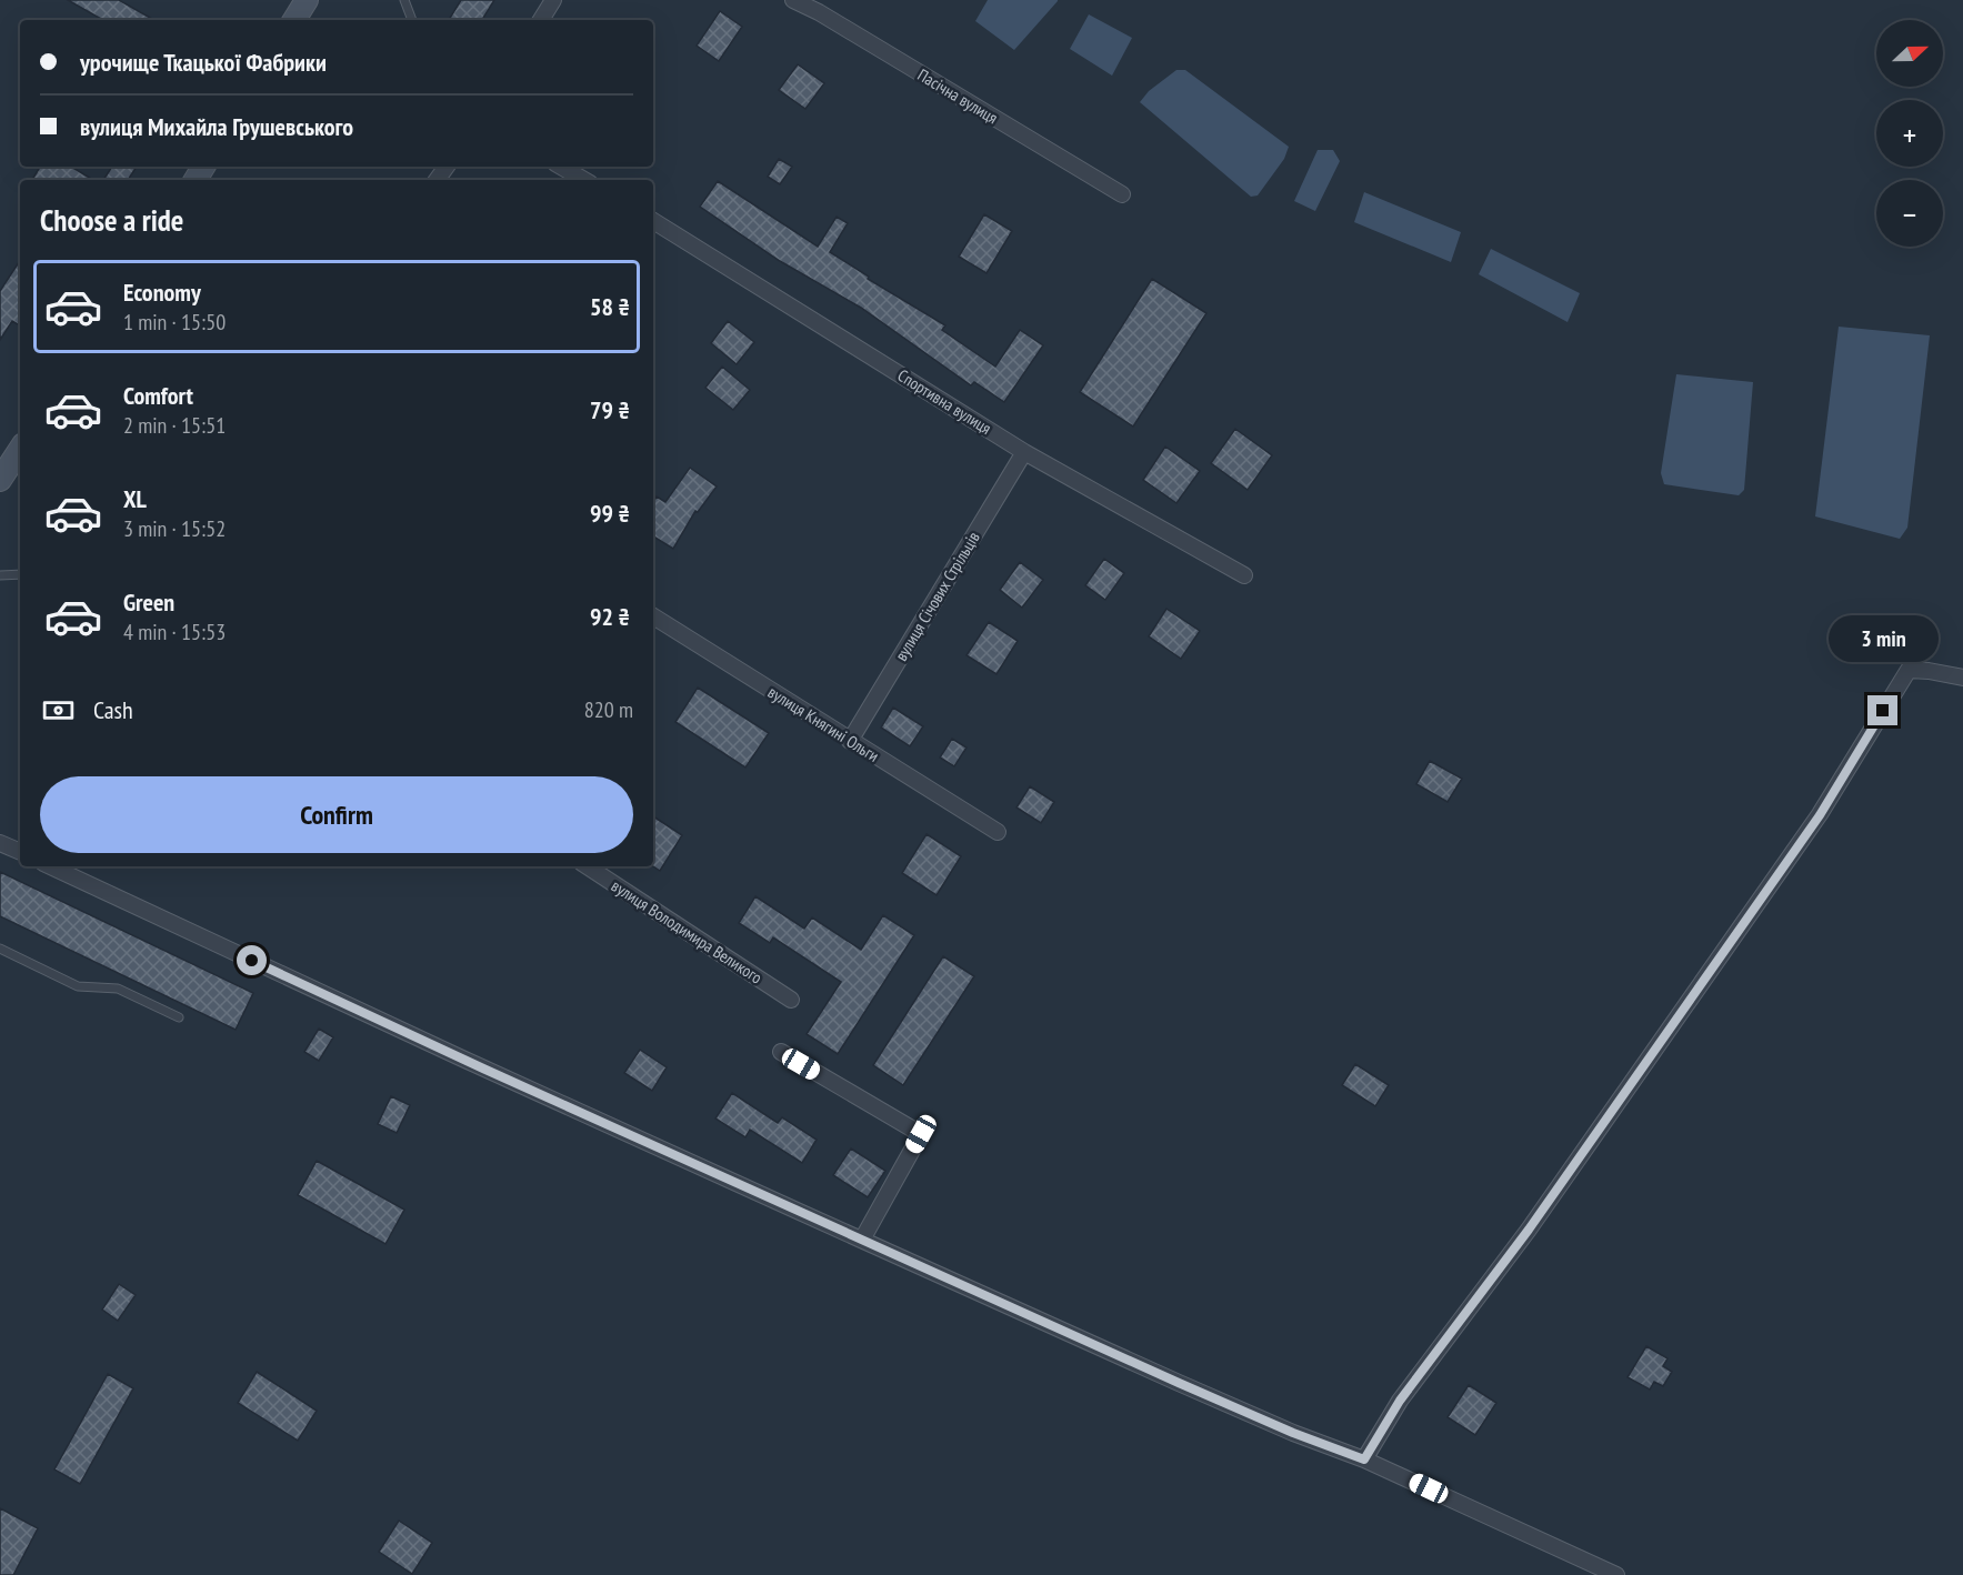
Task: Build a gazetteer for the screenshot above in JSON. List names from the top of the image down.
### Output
{
  "streets": {
    "street": [
      "Пасічна вулиця",
      "Спортивна вулиця",
      "вулиця Січових Стрільців",
      "вулиця Княгині Ольги",
      "вулиця Володимира Великого"
    ]
  },
  "crossings": [
    ["Спортивна вулиця", "вулиця Січових Стрільців"],
    ["вулиця Січових Стрільців", "вулиця Княгині Ольги"]
  ],
  "north": "right",
  "page": {
    "map_buttons": ["+", "−"],
    "banner": ["урочище Ткацької Фабрики", "вулиця Михайла Грушевського"],
    "heading": "Choose a ride",
    "list": [
      {
        "name": "Economy",
        "note": "1 min · 15:50",
        "value": "58 ₴"
      },
      {
        "name": "Comfort",
        "note": "2 min · 15:51",
        "value": "79 ₴"
      },
      {
        "name": "XL",
        "note": "3 min · 15:52",
        "value": "99 ₴"
      },
      {
        "name": "Green",
        "note": "4 min · 15:53",
        "value": "92 ₴"
      }
    ],
    "bubble": "3 min",
    "pay": ["Cash", "820 m"],
    "buttons": "Confirm"
  }
}
